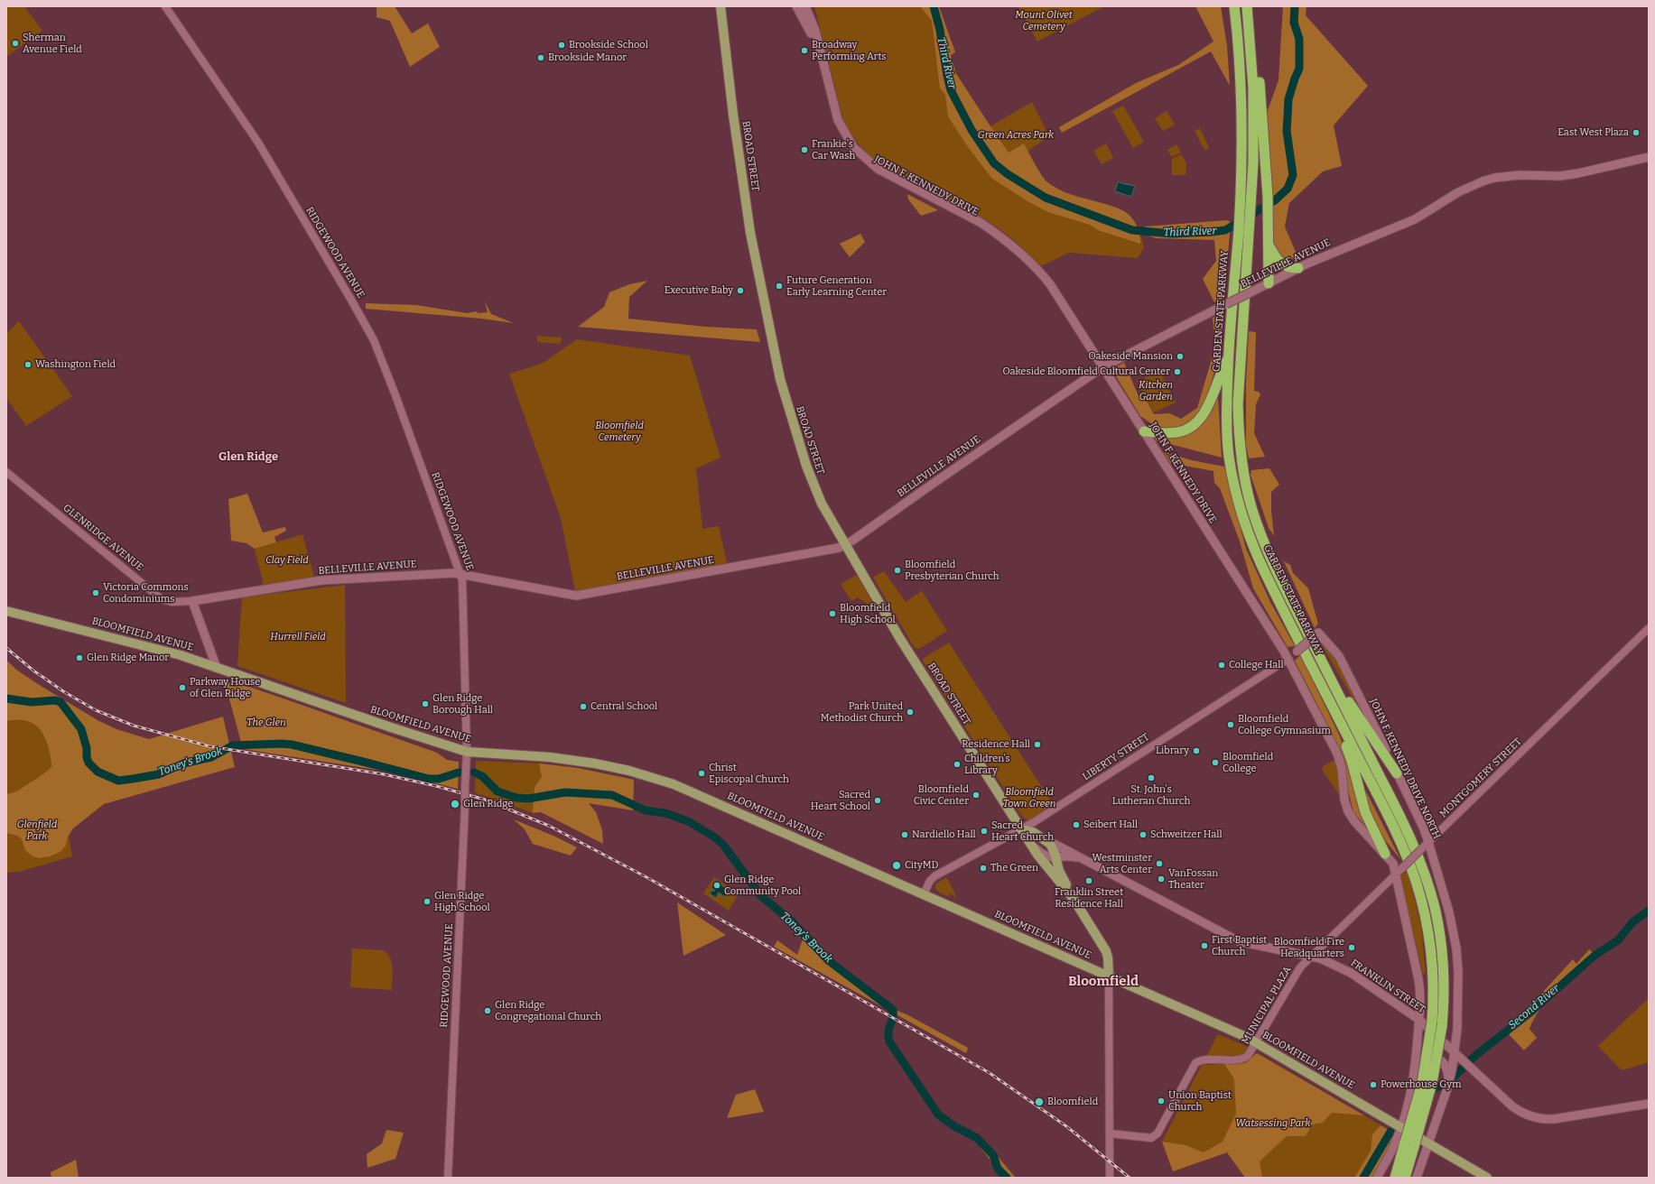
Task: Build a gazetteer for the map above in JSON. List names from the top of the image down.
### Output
{
  "streets": {
    "highway": ["GARDEN STATE PARKWAY"],
    "main road": [
      "BROAD STREET",
      "JOHN F. KENNEDY DRIVE",
      "BELLEVILLE AVENUE",
      "BLOOMFIELD AVENUE",
      "LIBERTY STREET",
      "JOHN F. KENNEDY DRIVE NORTH",
      "FRANKLIN STREET"
    ],
    "street": [
      "RIDGEWOOD AVENUE",
      "GLENRIDGE AVENUE",
      "MONTGOMERY STREET",
      "MUNICIPAL PLAZA"
    ]
  },
  "crossings": [
    ["BROAD STREET", "BELLEVILLE AVENUE"],
    ["BROAD STREET", "BLOOMFIELD AVENUE"],
    ["BROAD STREET", "LIBERTY STREET"],
    ["BROAD STREET", "FRANKLIN STREET"],
    ["JOHN F. KENNEDY DRIVE", "BELLEVILLE AVENUE"],
    ["JOHN F. KENNEDY DRIVE", "LIBERTY STREET"],
    ["JOHN F. KENNEDY DRIVE", "MONTGOMERY STREET"],
    ["JOHN F. KENNEDY DRIVE", "FRANKLIN STREET"],
    ["RIDGEWOOD AVENUE", "BELLEVILLE AVENUE"],
    ["RIDGEWOOD AVENUE", "BLOOMFIELD AVENUE"],
    ["BELLEVILLE AVENUE", "GLENRIDGE AVENUE"],
    ["GARDEN STATE PARKWAY", "LIBERTY STREET"],
    ["GARDEN STATE PARKWAY", "JOHN F. KENNEDY DRIVE NORTH"],
    ["BLOOMFIELD AVENUE", "LIBERTY STREET"],
    ["BLOOMFIELD AVENUE", "JOHN F. KENNEDY DRIVE NORTH"],
    ["BLOOMFIELD AVENUE", "MUNICIPAL PLAZA"],
    ["LIBERTY STREET", "JOHN F. KENNEDY DRIVE NORTH"],
    ["JOHN F. KENNEDY DRIVE NORTH", "MONTGOMERY STREET"],
    ["JOHN F. KENNEDY DRIVE NORTH", "FRANKLIN STREET"],
    ["MONTGOMERY STREET", "FRANKLIN STREET"],
    ["MONTGOMERY STREET", "MUNICIPAL PLAZA"],
    ["FRANKLIN STREET", "MUNICIPAL PLAZA"]
  ],
  "districts": ["Glen Ridge", "Bloomfield"],
  "water": ["Third River", "Toney's Brook", "Second River"],
  "parks": [
    "Mount Olivet Cemetery",
    "Green Acres Park",
    "Kitchen Garden",
    "Bloomfield Cemetery",
    "Clay Field",
    "Hurrell Field",
    "The Glen",
    "Bloomfield Town Green",
    "Glenfield Park",
    "Watsessing Park"
  ],
  "places": [
    "Sherman Avenue Field",
    "Brookside School",
    "Broadway Performing Arts",
    "Brookside Manor",
    "East West Plaza",
    "Frankie's Car Wash",
    "Future Generation Early Learning Center",
    "Executive Baby",
    "Oakeside Mansion",
    "Washington Field",
    "Oakeside Bloomfield Cultural Center",
    "Bloomfield Presbyterian Church",
    "Victoria Commons Condominiums",
    "Bloomfield High School",
    "Glen Ridge Manor",
    "College Hall",
    "Parkway House of Glen Ridge",
    "Glen Ridge Borough Hall",
    "Central School",
    "Park United Methodist Church",
    "Bloomfield College Gymnasium",
    "Residence Hall",
    "Library",
    "Bloomfield College",
    "Children's Library",
    "Christ Episcopal Church",
    "St. John's Lutheran Church",
    "Bloomfield Civic Center",
    "Sacred Heart School",
    "Glen Ridge",
    "Seibert Hall",
    "Sacred Heart Church",
    "Nardiello Hall",
    "Schweitzer Hall",
    "Westminster Arts Center",
    "CityMD",
    "The Green",
    "VanFossan Theater",
    "Franklin Street Residence Hall",
    "Glen Ridge Community Pool",
    "Glen Ridge High School",
    "First Baptist Church",
    "Bloomfield Fire Headquarters",
    "Glen Ridge Congregational Church",
    "Powerhouse Gym",
    "Union Baptist Church",
    "Bloomfield"
  ]
}
